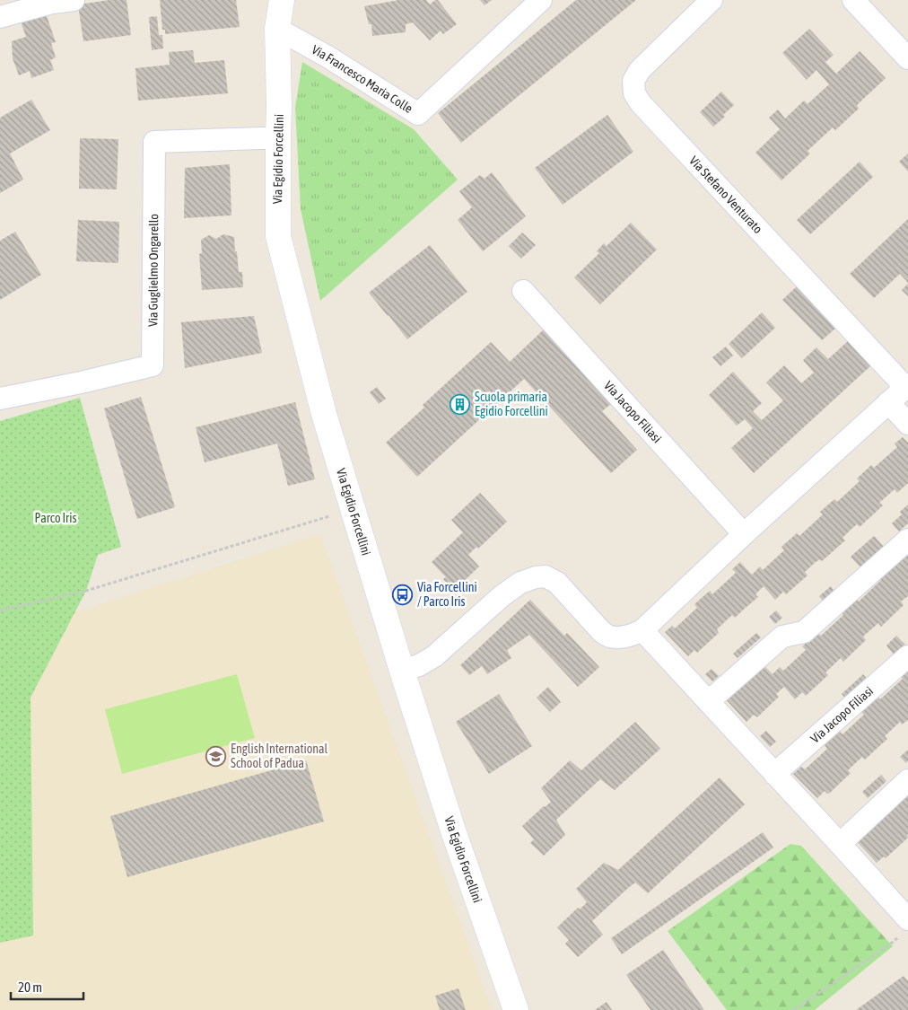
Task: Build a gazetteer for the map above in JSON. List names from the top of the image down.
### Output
{
  "streets": {
    "street": [
      "Via Francesco Maria Colle",
      "Via Egidio Forcellini",
      "Via Stefano Venturato",
      "Via Guglielmo Ongarello",
      "Via Jacopo Filiasi"
    ]
  },
  "crossings": [
    ["Via Francesco Maria Colle", "Via Egidio Forcellini"],
    ["Via Egidio Forcellini", "Via Guglielmo Ongarello"]
  ],
  "parks": ["Parco Iris"],
  "places": {
    "building": ["Scuola primaria Egidio Forcellini"],
    "bus stop": ["Via Forcellini / Parco Iris"],
    "school or university": ["English International School of Padua"]
  },
  "scale_bar": "20 m"
}
